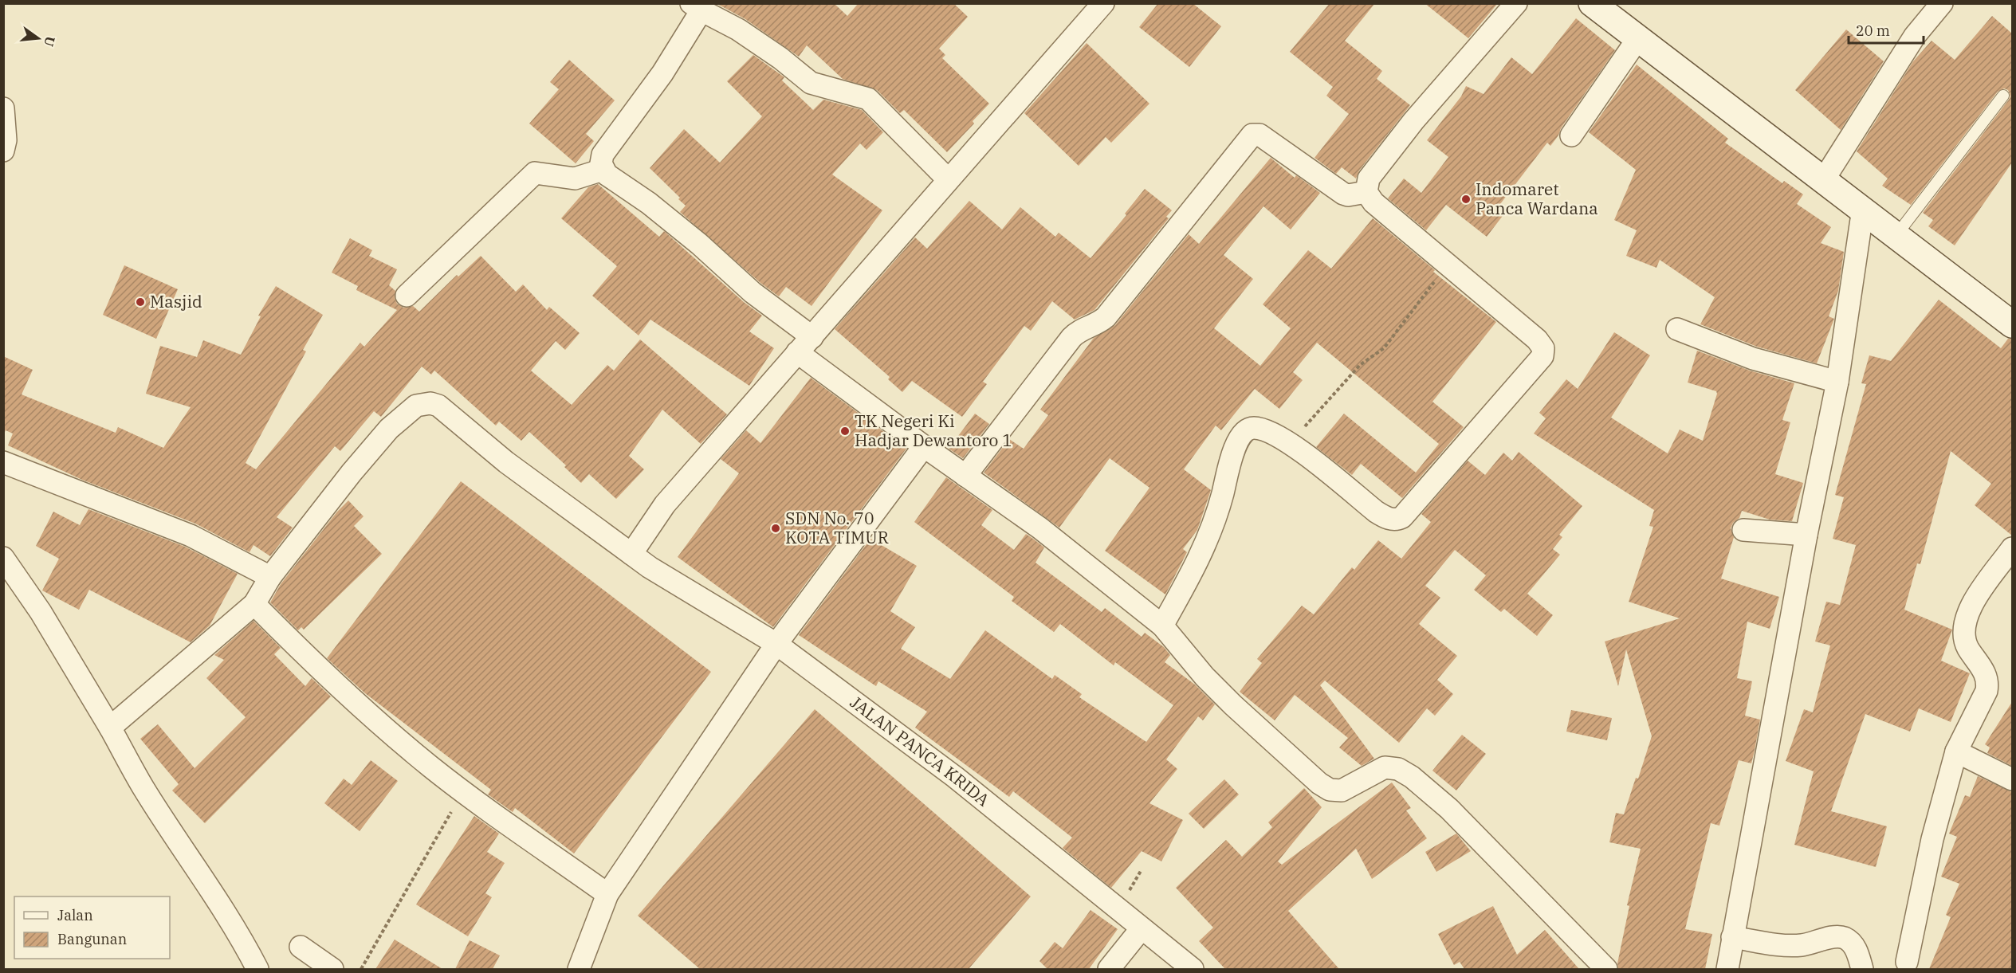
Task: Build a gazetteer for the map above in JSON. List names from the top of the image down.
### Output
{
  "streets": {
    "street": ["JALAN PANCA KRIDA"]
  },
  "places": [
    "Indomaret Panca Wardana",
    "Masjid",
    "TK Negeri Ki Hadjar Dewantoro 1",
    "SDN No. 70 KOTA TIMUR"
  ],
  "legend": ["Jalan", "Bangunan"],
  "scale_bar": "20 m",
  "north": "right"
}
